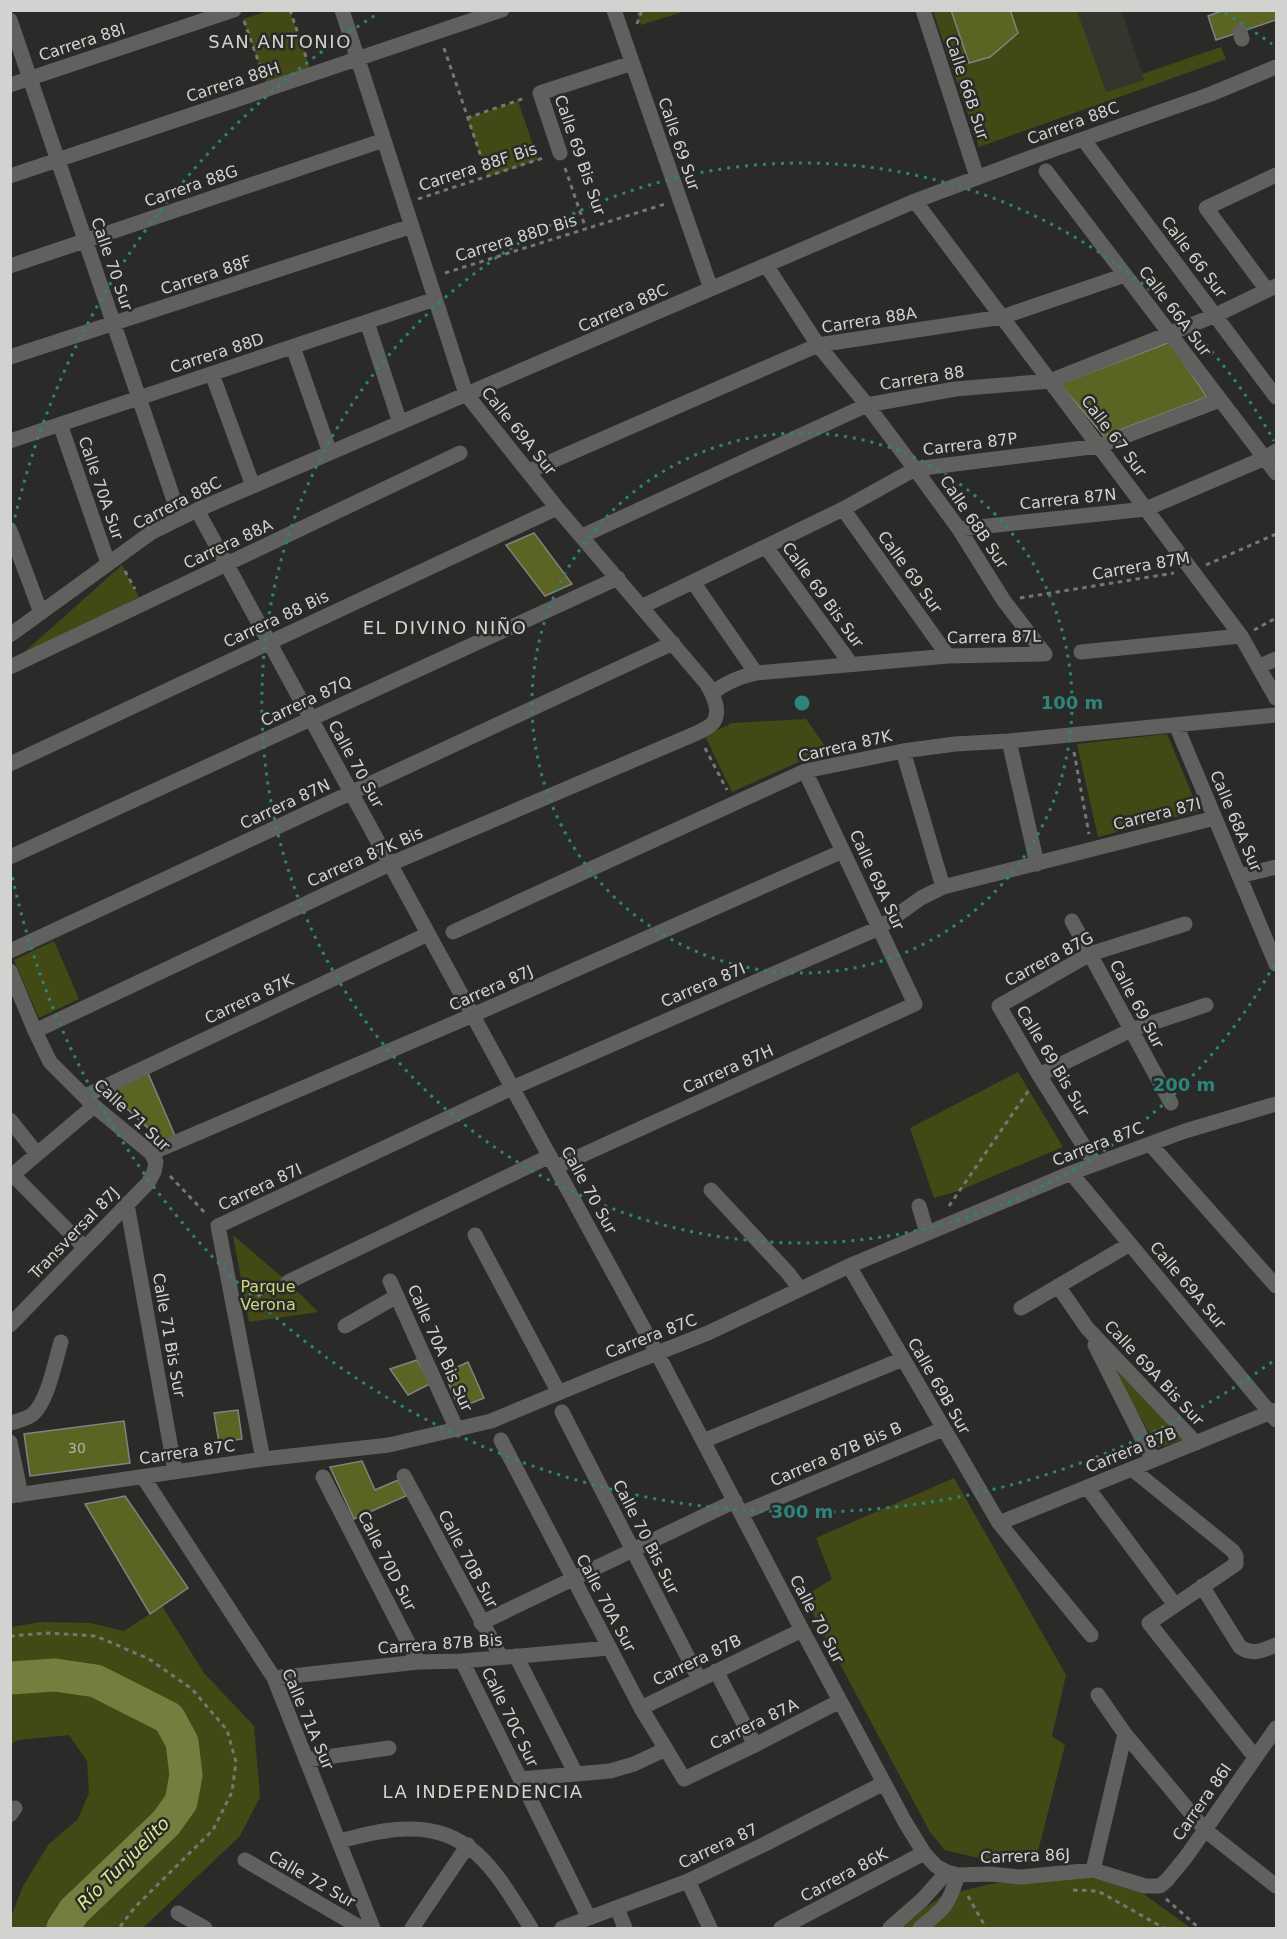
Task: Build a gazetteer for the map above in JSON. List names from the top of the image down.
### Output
{
  "streets": {
    "street": [
      "Carrera 88I",
      "Carrera 88H",
      "Calle 66B Sur",
      "Carrera 88C",
      "Calle 69 Sur",
      "Calle 69 Bis Sur",
      "Carrera 88G",
      "Calle 66 Sur",
      "Calle 70 Sur",
      "Carrera 88F",
      "Calle 66A Sur",
      "Carrera 88A",
      "Carrera 88D",
      "Carrera 88",
      "Calle 69A Sur",
      "Calle 67 Sur",
      "Carrera 87P",
      "Calle 70A Sur",
      "Carrera 87N",
      "Calle 68B Sur",
      "Carrera 88 Bis",
      "Carrera 87L",
      "Carrera 87Q",
      "Carrera 87K",
      "Carrera 87I",
      "Calle 68A Sur",
      "Carrera 87K Bis",
      "Carrera 87G",
      "Carrera 87J",
      "Carrera 87H",
      "Calle 71 Sur",
      "Carrera 87C",
      "Transversal 87J",
      "Calle 71 Bis Sur",
      "Calle 70A Bis Sur",
      "Calle 69A Bis Sur",
      "Calle 69B Sur",
      "Carrera 87B",
      "Carrera 87B Bis B",
      "Calle 70 Bis Sur",
      "Calle 70B Sur",
      "Calle 70D Sur",
      "Carrera 87B Bis",
      "Calle 70C Sur",
      "Calle 71A Sur",
      "Carrera 87A",
      "Carrera 86I",
      "Carrera 87",
      "Carrera 86J",
      "Carrera 86K",
      "Calle 72 Sur"
    ],
    "path": ["Carrera 88F Bis", "Carrera 88D Bis", "Carrera 87M"]
  },
  "crossings": [
    ["Carrera 88I", "Calle 70 Sur"],
    ["Carrera 88H", "Calle 70 Sur"],
    ["Carrera 88H", "Calle 69A Sur"],
    ["Calle 66B Sur", "Carrera 88C"],
    ["Carrera 88C", "Calle 69 Sur"],
    ["Carrera 88C", "Calle 66 Sur"],
    ["Carrera 88C", "Calle 70 Sur"],
    ["Carrera 88C", "Calle 69A Sur"],
    ["Carrera 88C", "Calle 67 Sur"],
    ["Carrera 88C", "Calle 70A Sur"],
    ["Carrera 88C", "Calle 68B Sur"],
    ["Calle 69 Sur", "Carrera 88D Bis"],
    ["Calle 69 Sur", "Carrera 87P"],
    ["Calle 69 Sur", "Carrera 87L"],
    ["Calle 69 Sur", "Carrera 87G"],
    ["Calle 69 Bis Sur", "Carrera 88F Bis"],
    ["Calle 69 Bis Sur", "Carrera 88D Bis"],
    ["Calle 69 Bis Sur", "Carrera 87P"],
    ["Calle 69 Bis Sur", "Carrera 87L"],
    ["Calle 69 Bis Sur", "Carrera 87G"],
    ["Calle 69 Bis Sur", "Carrera 87C"],
    ["Carrera 88F Bis", "Calle 69A Sur"],
    ["Carrera 88G", "Calle 70 Sur"],
    ["Carrera 88G", "Calle 69A Sur"],
    ["Carrera 88D Bis", "Calle 69A Sur"],
    ["Calle 66 Sur", "Carrera 88"],
    ["Calle 70 Sur", "Carrera 88F"],
    ["Calle 70 Sur", "Carrera 88A"],
    ["Calle 70 Sur", "Carrera 88D"],
    ["Calle 70 Sur", "Carrera 87N"],
    ["Calle 70 Sur", "Carrera 88 Bis"],
    ["Calle 70 Sur", "Carrera 87Q"],
    ["Calle 70 Sur", "Carrera 87K"],
    ["Calle 70 Sur", "Carrera 87I"],
    ["Calle 70 Sur", "Carrera 87K Bis"],
    ["Calle 70 Sur", "Carrera 87J"],
    ["Calle 70 Sur", "Carrera 87H"],
    ["Calle 70 Sur", "Carrera 87C"],
    ["Calle 70 Sur", "Carrera 87B"],
    ["Calle 70 Sur", "Carrera 87B Bis B"],
    ["Calle 70 Sur", "Carrera 87A"],
    ["Calle 70 Sur", "Carrera 87"],
    ["Calle 70 Sur", "Carrera 86J"],
    ["Calle 70 Sur", "Carrera 86K"],
    ["Carrera 88F", "Calle 69A Sur"],
    ["Calle 66A Sur", "Carrera 88A"],
    ["Calle 66A Sur", "Carrera 88"],
    ["Calle 66A Sur", "Carrera 87P"],
    ["Calle 66A Sur", "Carrera 87N"],
    ["Carrera 88A", "Calle 69A Sur"],
    ["Carrera 88A", "Calle 67 Sur"],
    ["Carrera 88A", "Calle 68B Sur"],
    ["Carrera 88D", "Calle 69A Sur"],
    ["Carrera 88D", "Calle 70A Sur"],
    ["Carrera 88", "Calle 69A Sur"],
    ["Carrera 88", "Calle 67 Sur"],
    ["Carrera 88", "Calle 68B Sur"],
    ["Calle 69A Sur", "Carrera 87P"],
    ["Calle 69A Sur", "Carrera 87N"],
    ["Calle 69A Sur", "Carrera 88 Bis"],
    ["Calle 69A Sur", "Carrera 87L"],
    ["Calle 69A Sur", "Carrera 87Q"],
    ["Calle 69A Sur", "Carrera 87K"],
    ["Calle 69A Sur", "Carrera 87I"],
    ["Calle 69A Sur", "Carrera 87K Bis"],
    ["Calle 69A Sur", "Carrera 87J"],
    ["Calle 69A Sur", "Carrera 87H"],
    ["Calle 69A Sur", "Carrera 87C"],
    ["Calle 69A Sur", "Carrera 87B"],
    ["Calle 67 Sur", "Carrera 87P"],
    ["Calle 67 Sur", "Carrera 87N"],
    ["Calle 67 Sur", "Carrera 87M"],
    ["Carrera 87P", "Calle 68B Sur"],
    ["Calle 70A Sur", "Carrera 87B"],
    ["Calle 70A Sur", "Carrera 87B Bis B"],
    ["Calle 70A Sur", "Carrera 87B Bis"],
    ["Calle 70A Sur", "Carrera 87A"],
    ["Carrera 87N", "Calle 68B Sur"],
    ["Calle 68B Sur", "Carrera 87M"],
    ["Calle 68B Sur", "Carrera 87L"],
    ["Carrera 87L", "Carrera 87K Bis"],
    ["Carrera 87K", "Calle 68A Sur"],
    ["Carrera 87K", "Calle 71 Sur"],
    ["Carrera 87I", "Calle 68A Sur"],
    ["Carrera 87I", "Calle 71 Sur"],
    ["Carrera 87K Bis", "Calle 71 Sur"],
    ["Carrera 87J", "Calle 71 Sur"],
    ["Carrera 87J", "Transversal 87J"],
    ["Calle 71 Sur", "Transversal 87J"],
    ["Carrera 87C", "Calle 71 Bis Sur"],
    ["Carrera 87C", "Calle 70A Bis Sur"],
    ["Carrera 87C", "Calle 69B Sur"],
    ["Carrera 87C", "Calle 71A Sur"],
    ["Transversal 87J", "Calle 71 Bis Sur"],
    ["Calle 69A Bis Sur", "Carrera 87B"],
    ["Calle 69B Sur", "Carrera 87B"],
    ["Calle 69B Sur", "Carrera 87B Bis B"],
    ["Carrera 87B", "Calle 70 Bis Sur"],
    ["Carrera 87B Bis B", "Calle 70 Bis Sur"],
    ["Carrera 87B Bis B", "Calle 70B Sur"],
    ["Calle 70B Sur", "Carrera 87B Bis"],
    ["Calle 70D Sur", "Carrera 87B Bis"],
    ["Carrera 87B Bis", "Calle 70C Sur"],
    ["Carrera 87B Bis", "Calle 71A Sur"],
    ["Calle 70C Sur", "Carrera 87"]
  ],
  "districts": ["SAN ANTONIO", "EL DIVINO NIÑO", "LA INDEPENDENCIA"],
  "water": ["Río Tunjuelito"],
  "parks": ["Parque Verona"],
  "house_numbers": ["30"],
  "rings": ["100 m", "200 m", "300 m"]
}
